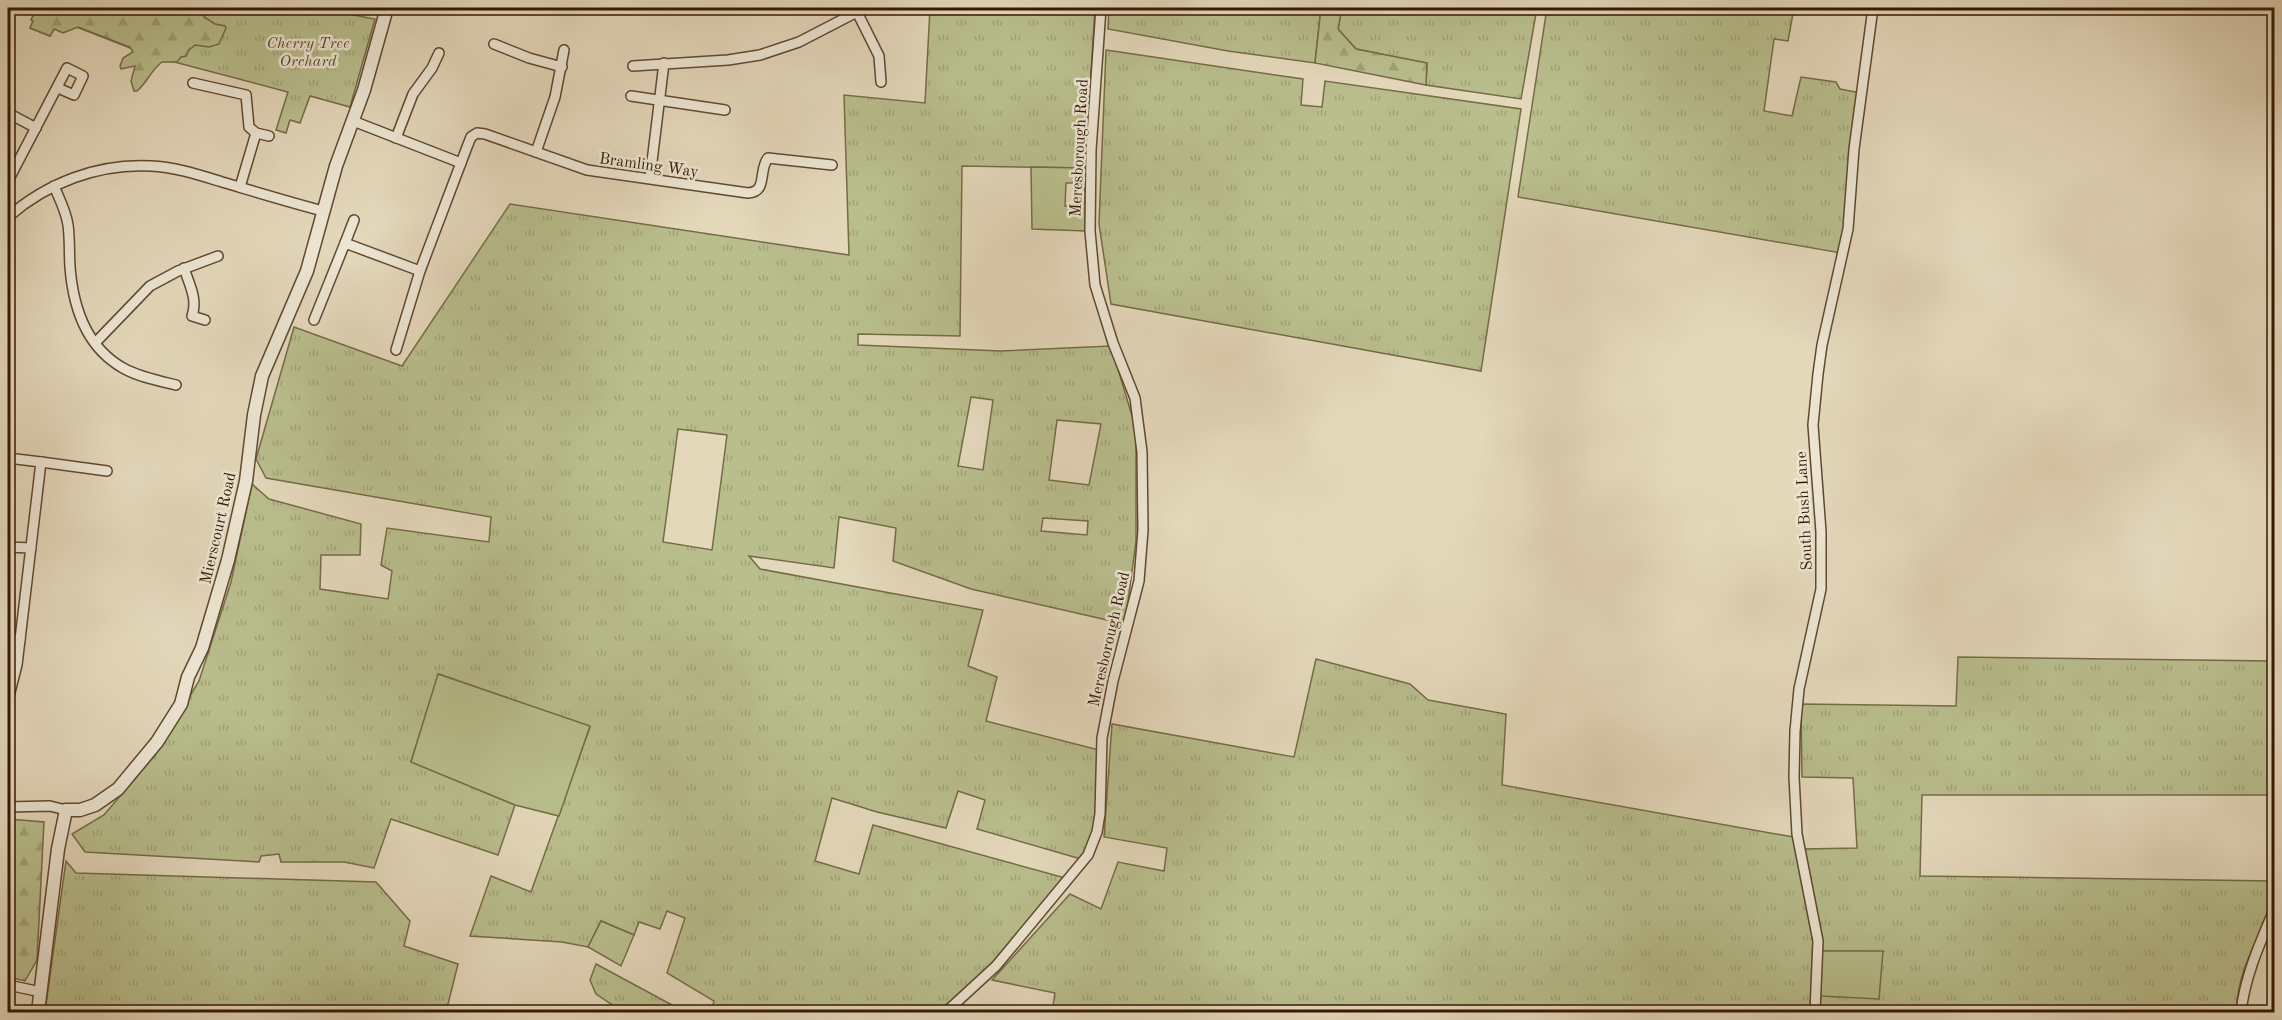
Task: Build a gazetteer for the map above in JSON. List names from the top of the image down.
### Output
{
  "streets": {
    "street": [
      "Meresborough Road",
      "Bramling Way",
      "South Bush Lane",
      "Mierscourt Road"
    ]
  },
  "parks": ["Cherry Tree Orchard"]
}
